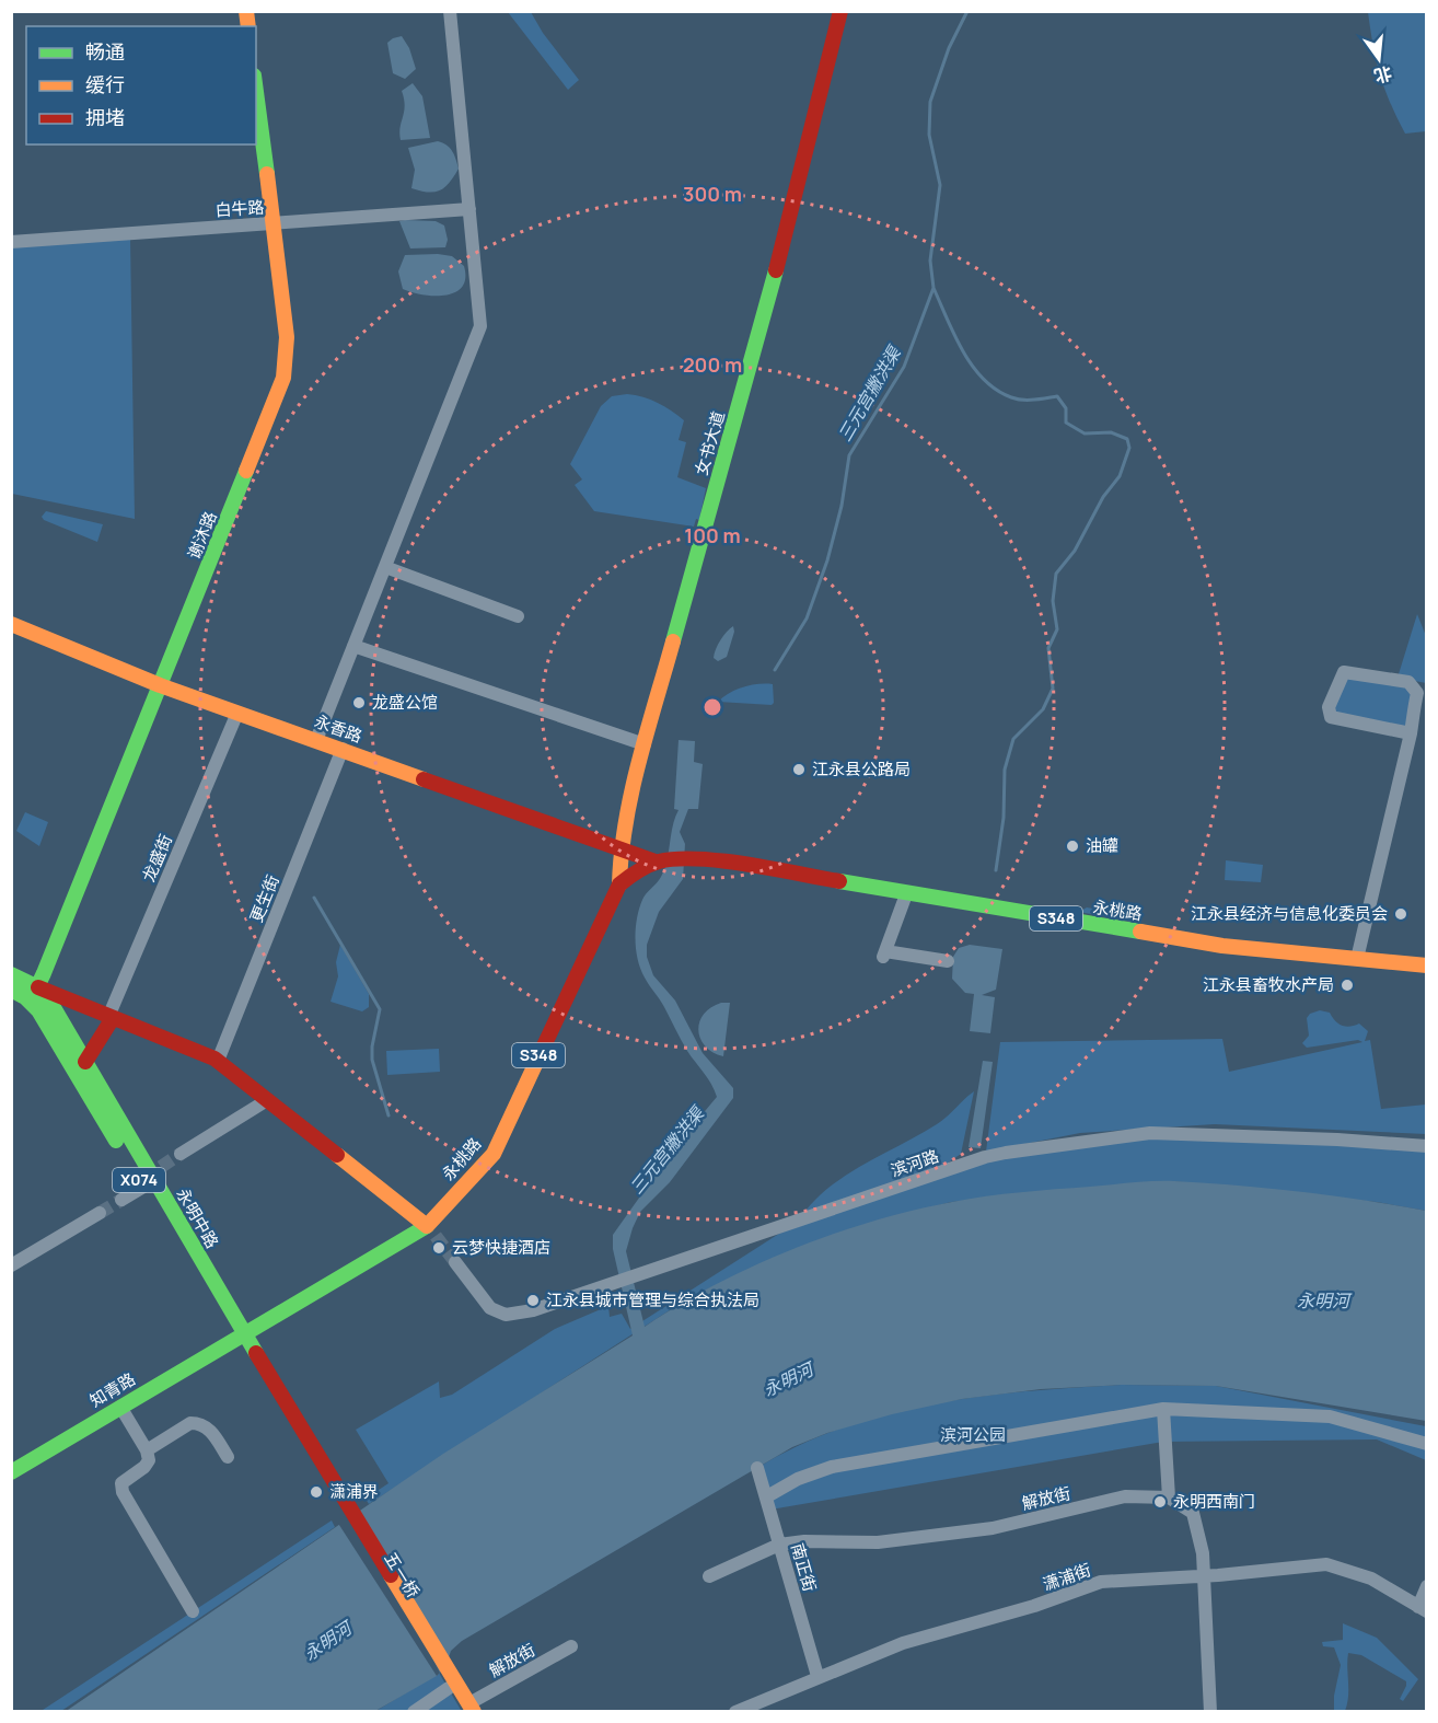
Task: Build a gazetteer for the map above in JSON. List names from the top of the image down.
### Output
{
  "streets": {
    "main road": [
      "女书大道",
      "谢沐路",
      "永香路",
      "永桃路",
      "S348",
      "X074",
      "永明中路",
      "知青路",
      "五一桥"
    ],
    "street": [
      "白牛路",
      "龙盛街",
      "更生街",
      "滨河路",
      "解放街",
      "南正街",
      "潇浦街"
    ]
  },
  "crossings": [
    ["白牛路", "谢沐路"],
    ["女书大道", "永香路"],
    ["女书大道", "永桃路"],
    ["谢沐路", "永香路"],
    ["永香路", "龙盛街"],
    ["永香路", "更生街"],
    ["永香路", "永桃路"],
    ["永桃路", "永明中路"],
    ["永桃路", "知青路"],
    ["X074", "解放街"],
    ["X074", "五一桥"],
    ["永明中路", "知青路"],
    ["永明中路", "五一桥"],
    ["解放街", "南正街"],
    ["南正街", "潇浦街"]
  ],
  "water": ["三元宫撇洪渠", "永明河"],
  "parks": ["滨河公园"],
  "places": [
    "龙盛公馆",
    "江永县公路局",
    "油罐",
    "江永县经济与信息化委员会",
    "江永县畜牧水产局",
    "云梦快捷酒店",
    "江永县城市管理与综合执法局",
    "潇浦界",
    "永明西南门"
  ],
  "legend": ["畅通", "缓行", "拥堵"],
  "north": "bottom",
  "rings": ["300 m", "200 m", "100 m"]
}
